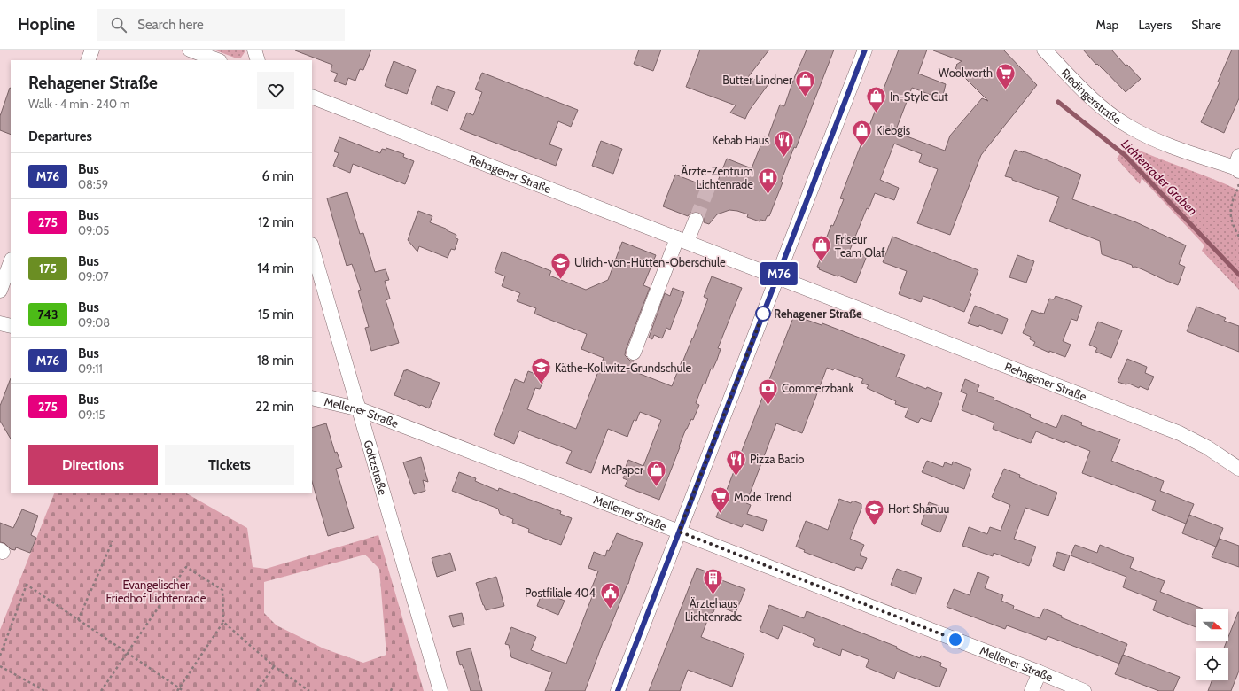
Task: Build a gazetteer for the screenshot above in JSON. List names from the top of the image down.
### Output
{
  "streets": {
    "street": [
      "Riedingerstraße",
      "Rehagener Straße",
      "Mellener Straße",
      "Goltzstraße"
    ]
  },
  "crossings": [
    ["Mellener Straße", "Goltzstraße"]
  ],
  "water": ["Lichtenrader Graben"],
  "parks": ["Evangelischer Friedhof Lichtenrade"],
  "places": {
    "supermarket": ["Woolworth", "Mode Trend"],
    "shop": [
      "Butter Lindner",
      "In-Style Cut",
      "Kiebgis",
      "Friseur Team Olaf",
      "McPaper"
    ],
    "restaurant": ["Kebab Haus", "Pizza Bacio"],
    "hospital": ["Ärzte-Zentrum Lichtenrade"],
    "school or university": ["Ulrich-von-Hutten-Oberschule", "Käthe-Kollwitz-Grundschule", "Hort Shanuu"],
    "other": ["Rehagener Straße"],
    "bank": ["Commerzbank"],
    "building": ["Ärztehaus Lichtenrade"],
    "public building": ["Postfiliale 404"]
  },
  "lines": ["bus line M76"],
  "north": "right",
  "page": {
    "header": "Hopline",
    "search": "Search here",
    "nav": ["Map", "Layers", "Share"],
    "on_map": "M76",
    "heading": [
      ["Rehagener Straße", "Walk · 4 min · 240 m"],
      "Departures"
    ],
    "list": [
      {
        "mark": "M76",
        "name": "Bus",
        "note": "08:59",
        "value": "6 min"
      },
      {
        "mark": "275",
        "name": "Bus",
        "note": "09:05",
        "value": "12 min"
      },
      {
        "mark": "175",
        "name": "Bus",
        "note": "09:07",
        "value": "14 min"
      },
      {
        "mark": "743",
        "name": "Bus",
        "note": "09:08",
        "value": "15 min"
      },
      {
        "mark": "M76",
        "name": "Bus",
        "note": "09:11",
        "value": "18 min"
      },
      {
        "mark": "275",
        "name": "Bus",
        "note": "09:15",
        "value": "22 min"
      }
    ],
    "buttons": ["Directions", "Tickets"]
  }
}
